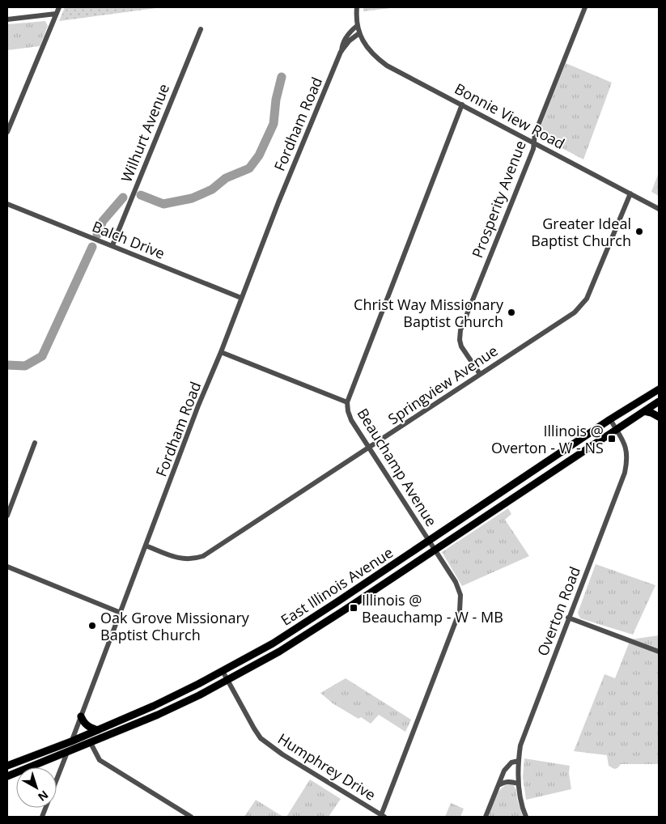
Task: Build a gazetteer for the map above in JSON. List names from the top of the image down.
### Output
{
  "streets": {
    "main road": ["East Illinois Avenue"],
    "street": [
      "Bonnie View Road",
      "Fordham Road",
      "Wilhurt Avenue",
      "Prosperity Avenue",
      "Balch Drive",
      "Springview Avenue",
      "Beauchamp Avenue",
      "Overton Road",
      "Humphrey Drive"
    ]
  },
  "crossings": [
    ["Bonnie View Road", "Fordham Road"],
    ["Bonnie View Road", "Prosperity Avenue"],
    ["Bonnie View Road", "Springview Avenue"],
    ["Bonnie View Road", "Beauchamp Avenue"],
    ["Fordham Road", "Balch Drive"],
    ["Fordham Road", "Springview Avenue"],
    ["Fordham Road", "East Illinois Avenue"],
    ["Wilhurt Avenue", "Balch Drive"],
    ["Prosperity Avenue", "Springview Avenue"],
    ["Springview Avenue", "Beauchamp Avenue"],
    ["Beauchamp Avenue", "East Illinois Avenue"],
    ["Beauchamp Avenue", "Humphrey Drive"],
    ["East Illinois Avenue", "Overton Road"],
    ["East Illinois Avenue", "Humphrey Drive"]
  ],
  "places": {
    "other": ["Greater Ideal Baptist Church", "Christ Way Missionary Baptist Church", "Oak Grove Missionary Baptist Church"],
    "transit": ["Illinois @ Overton - W - NS", "Illinois @ Beauchamp - W - MB"]
  },
  "north": "bottom right"
}
